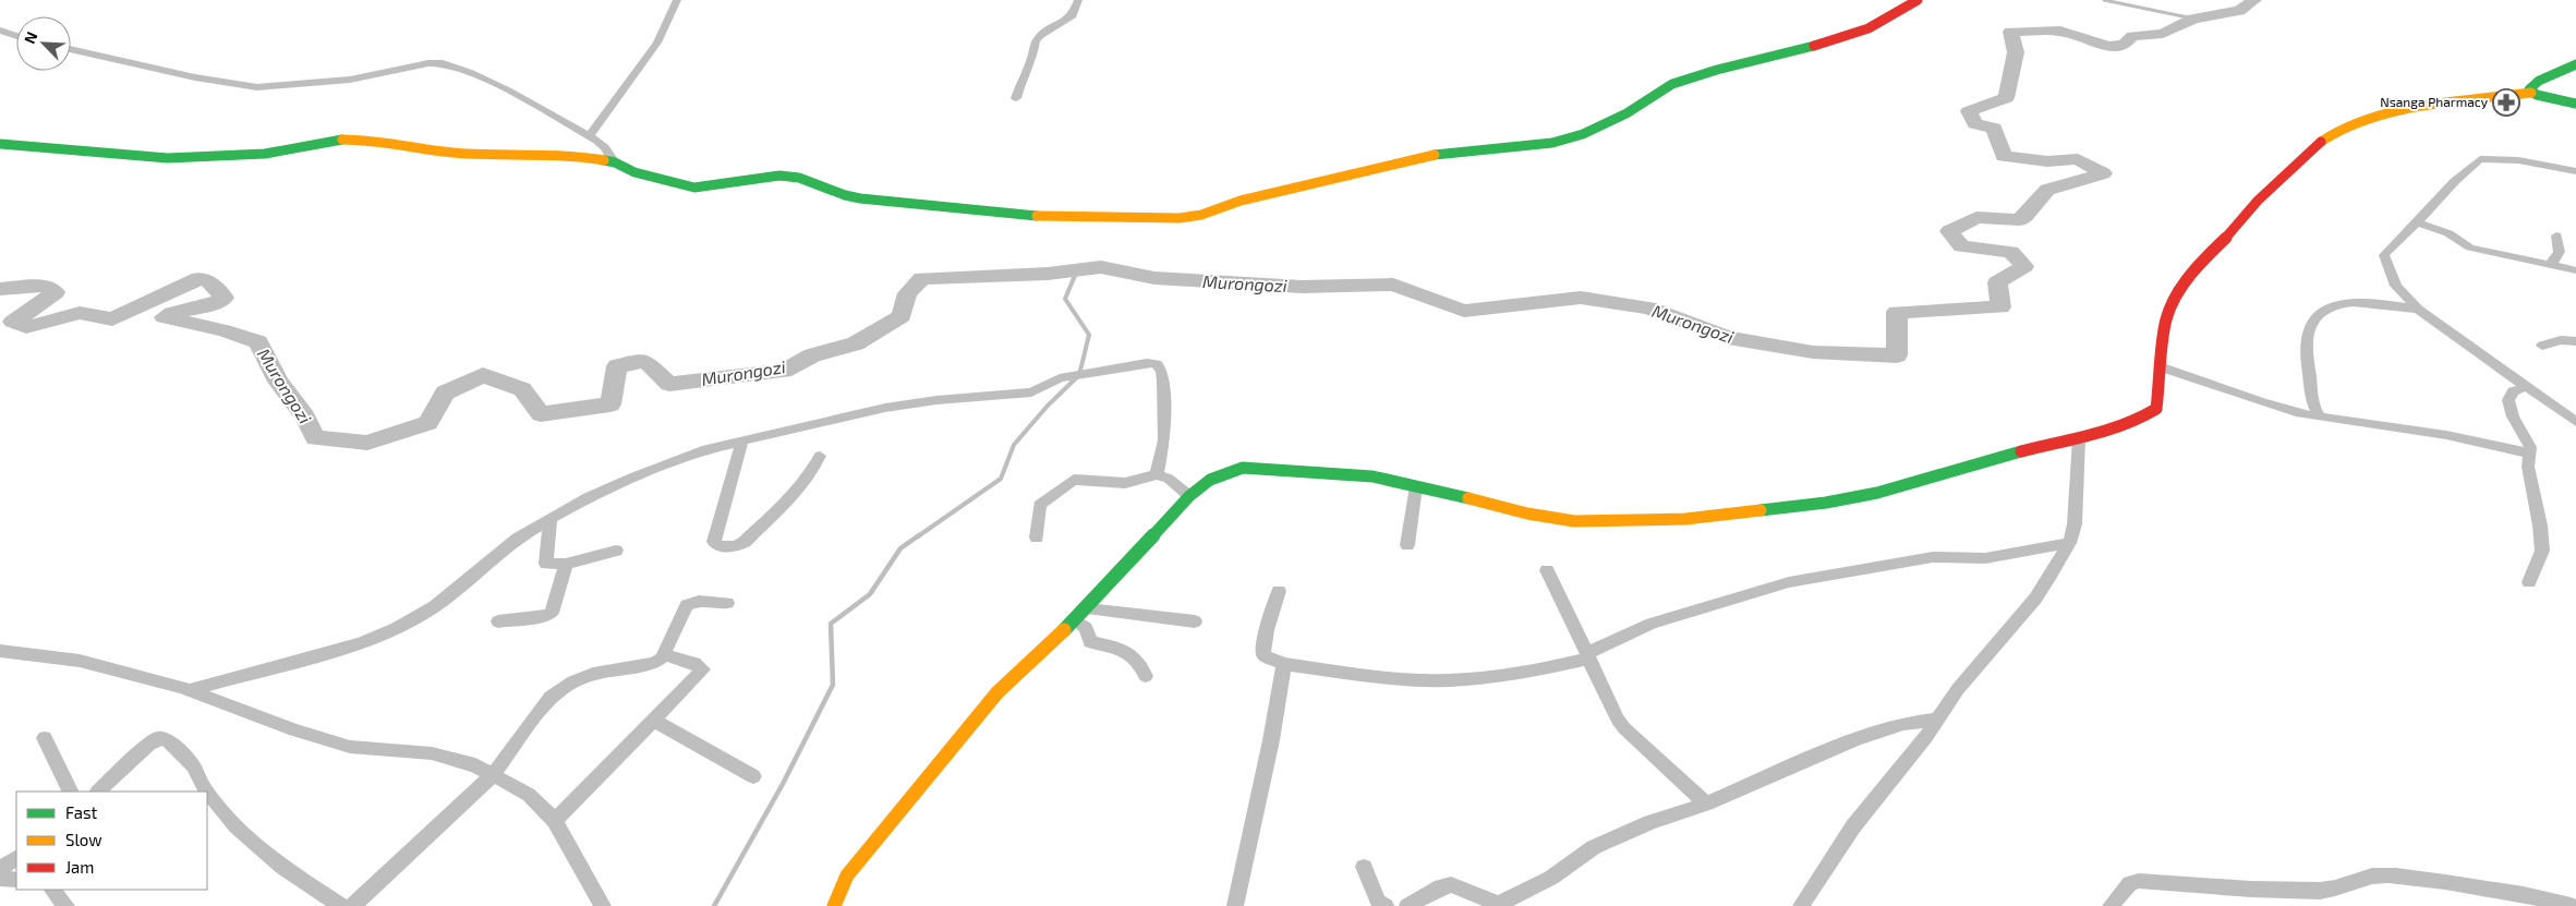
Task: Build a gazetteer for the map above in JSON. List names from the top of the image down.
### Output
{
  "water": ["Murongozi"],
  "places": {
    "pharmacy": ["Nsanga Pharmacy"]
  },
  "legend": ["Fast", "Slow", "Jam"],
  "north": "top left"
}
